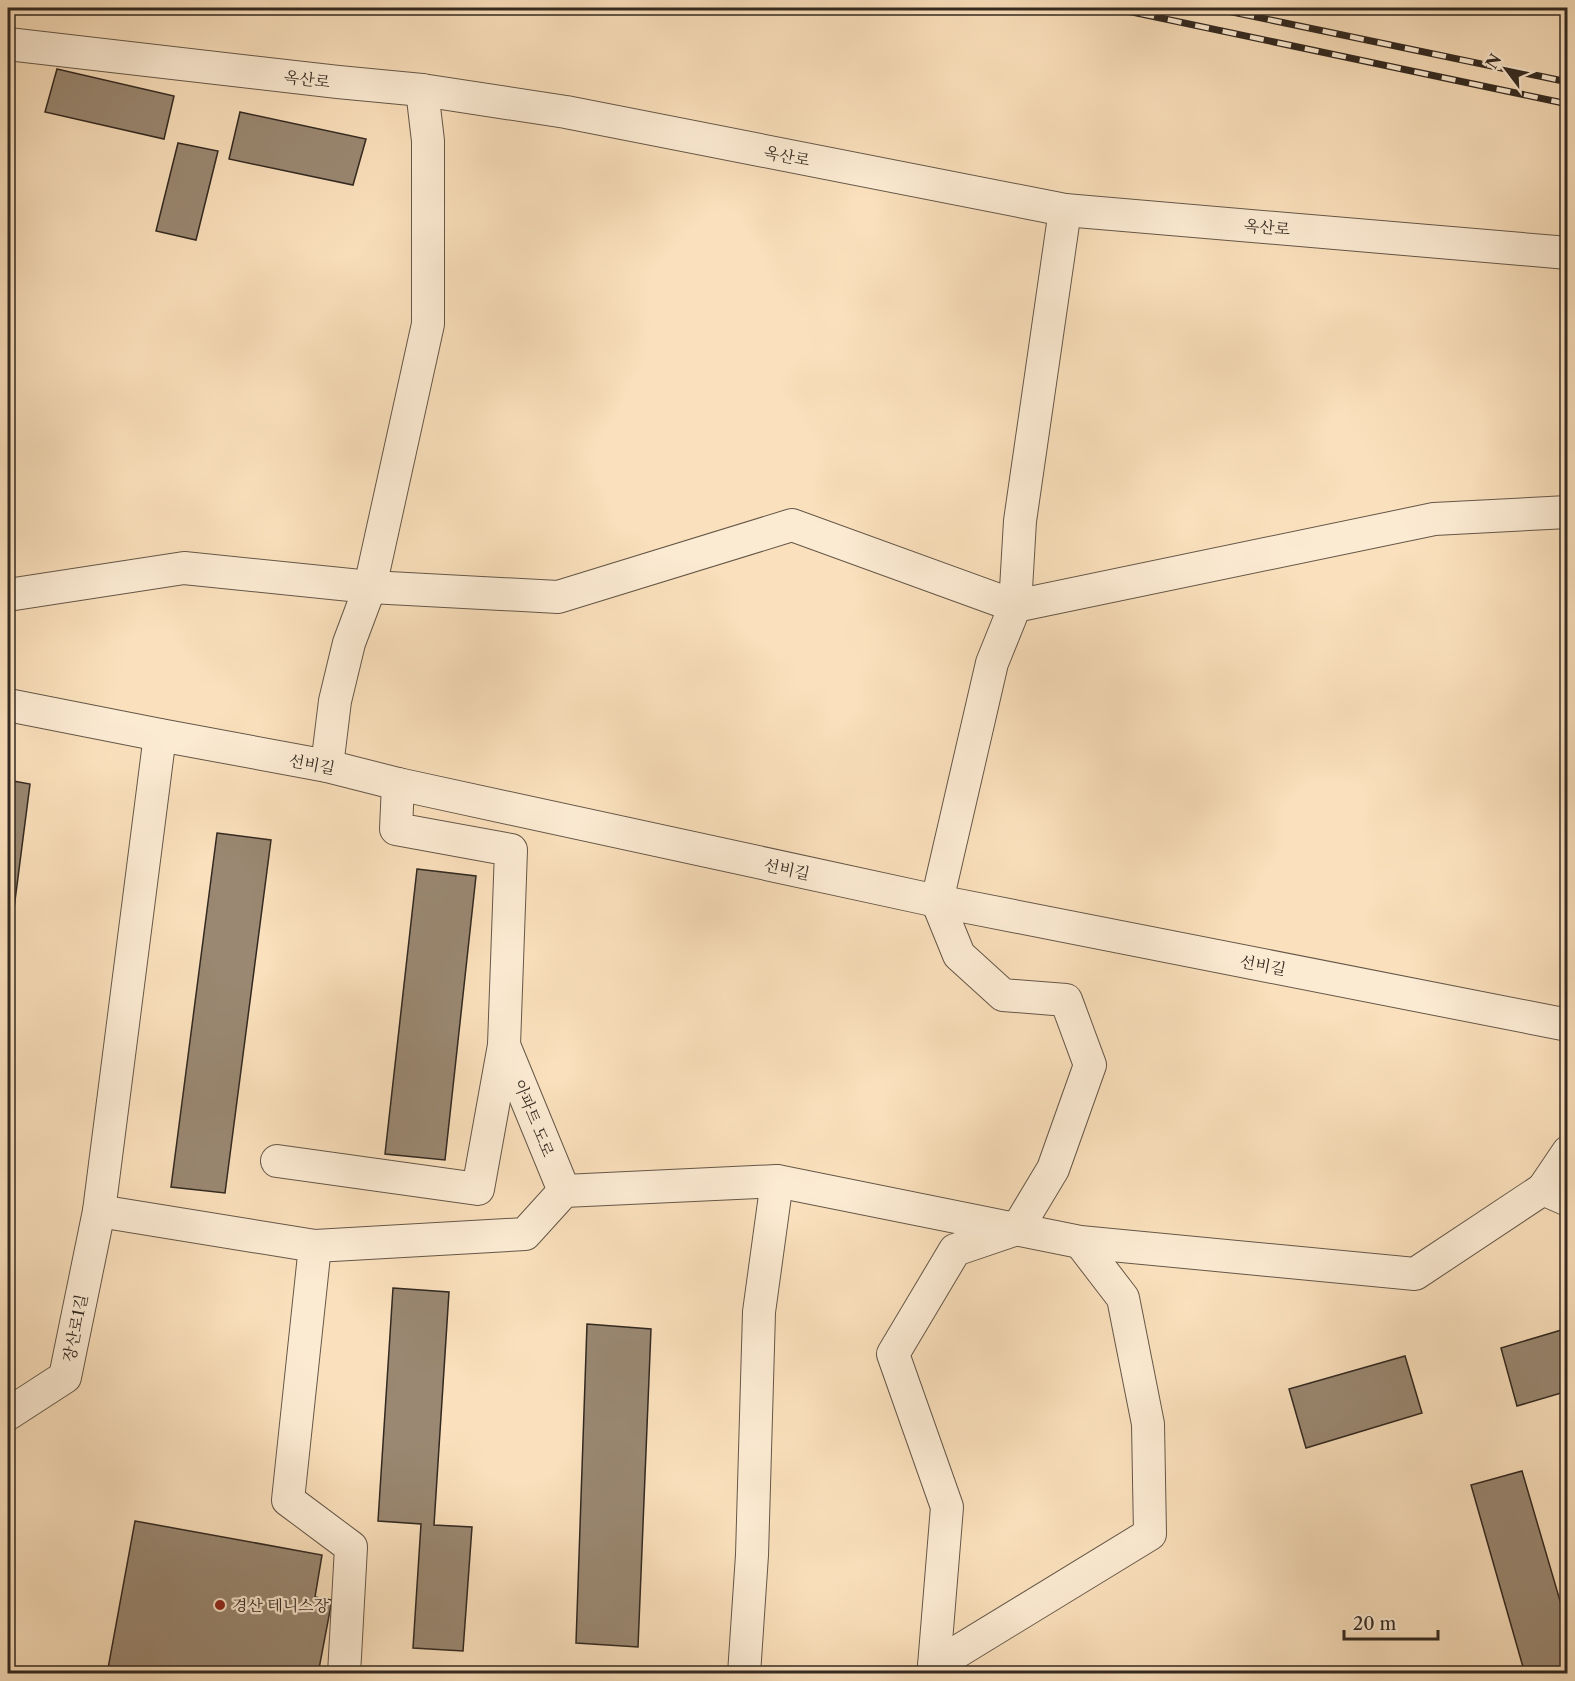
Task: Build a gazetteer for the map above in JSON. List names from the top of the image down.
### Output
{
  "streets": {
    "street": [
      "옥산로",
      "선비길",
      "아파트 도로",
      "장산로1길"
    ]
  },
  "crossings": [
    ["선비길", "장산로1길"]
  ],
  "places": ["경산 테니스장"],
  "scale_bar": "20 m",
  "north": "top left"
}
